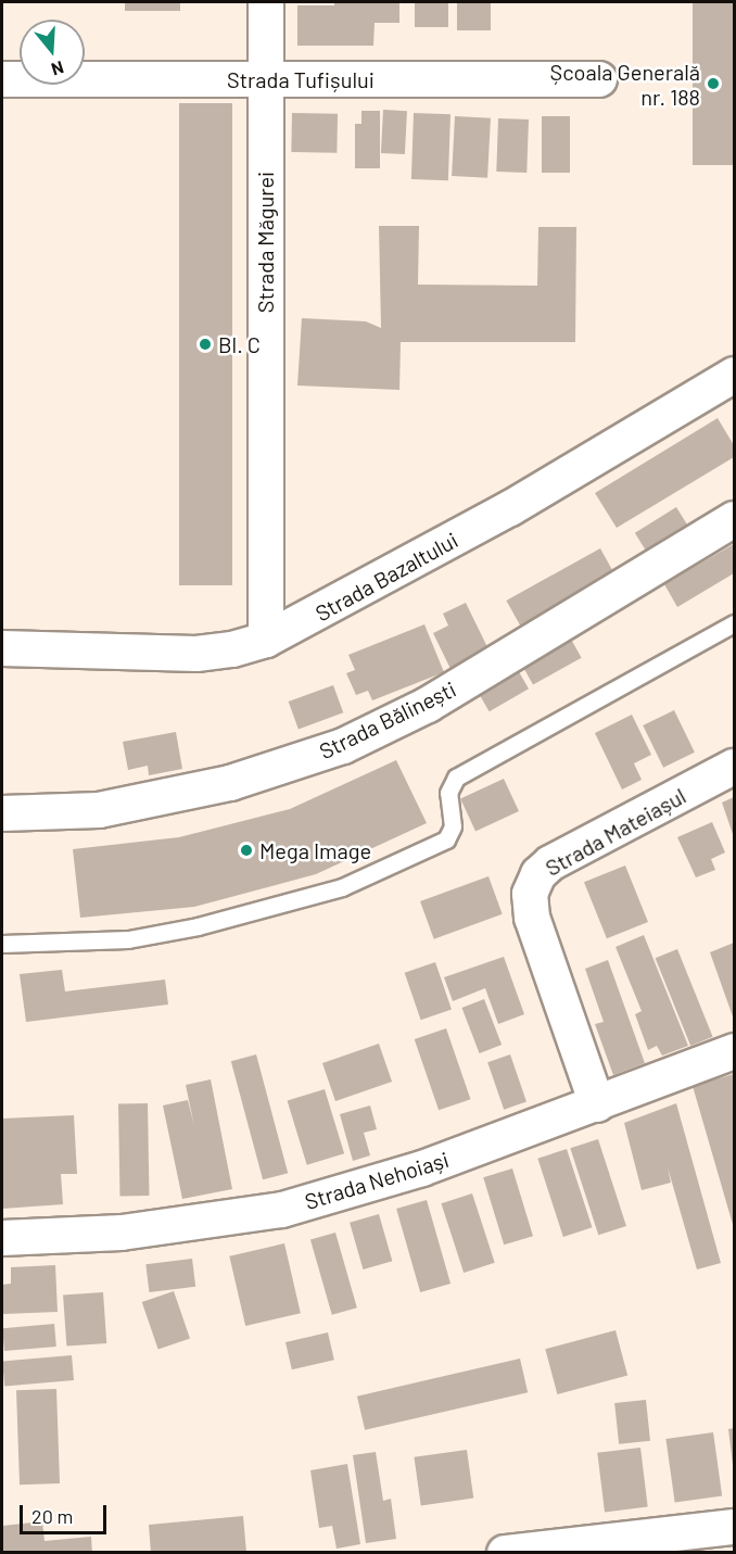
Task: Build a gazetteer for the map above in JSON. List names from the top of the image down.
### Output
{
  "streets": {
    "street": [
      "Strada Tufișului",
      "Strada Măgurei",
      "Strada Bazaltului",
      "Strada Bălinești",
      "Strada Mateiașul",
      "Strada Nehoiași"
    ]
  },
  "crossings": [
    ["Strada Tufișului", "Strada Măgurei"],
    ["Strada Măgurei", "Strada Bazaltului"],
    ["Strada Mateiașul", "Strada Nehoiași"]
  ],
  "places": ["Școala Generală nr. 188", "Bl. C", "Mega Image"],
  "scale_bar": "20 m",
  "north": "bottom"
}
